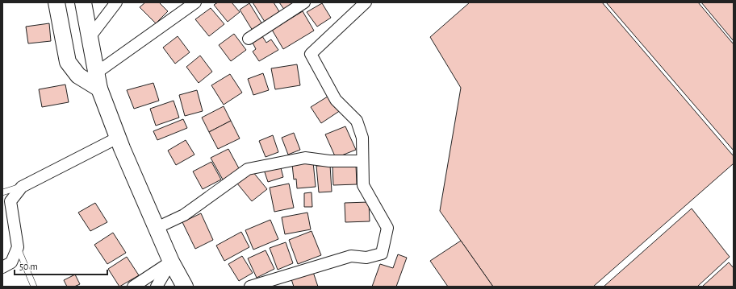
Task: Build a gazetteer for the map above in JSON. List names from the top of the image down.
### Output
{
  "scale_bar": "50 m"
}
